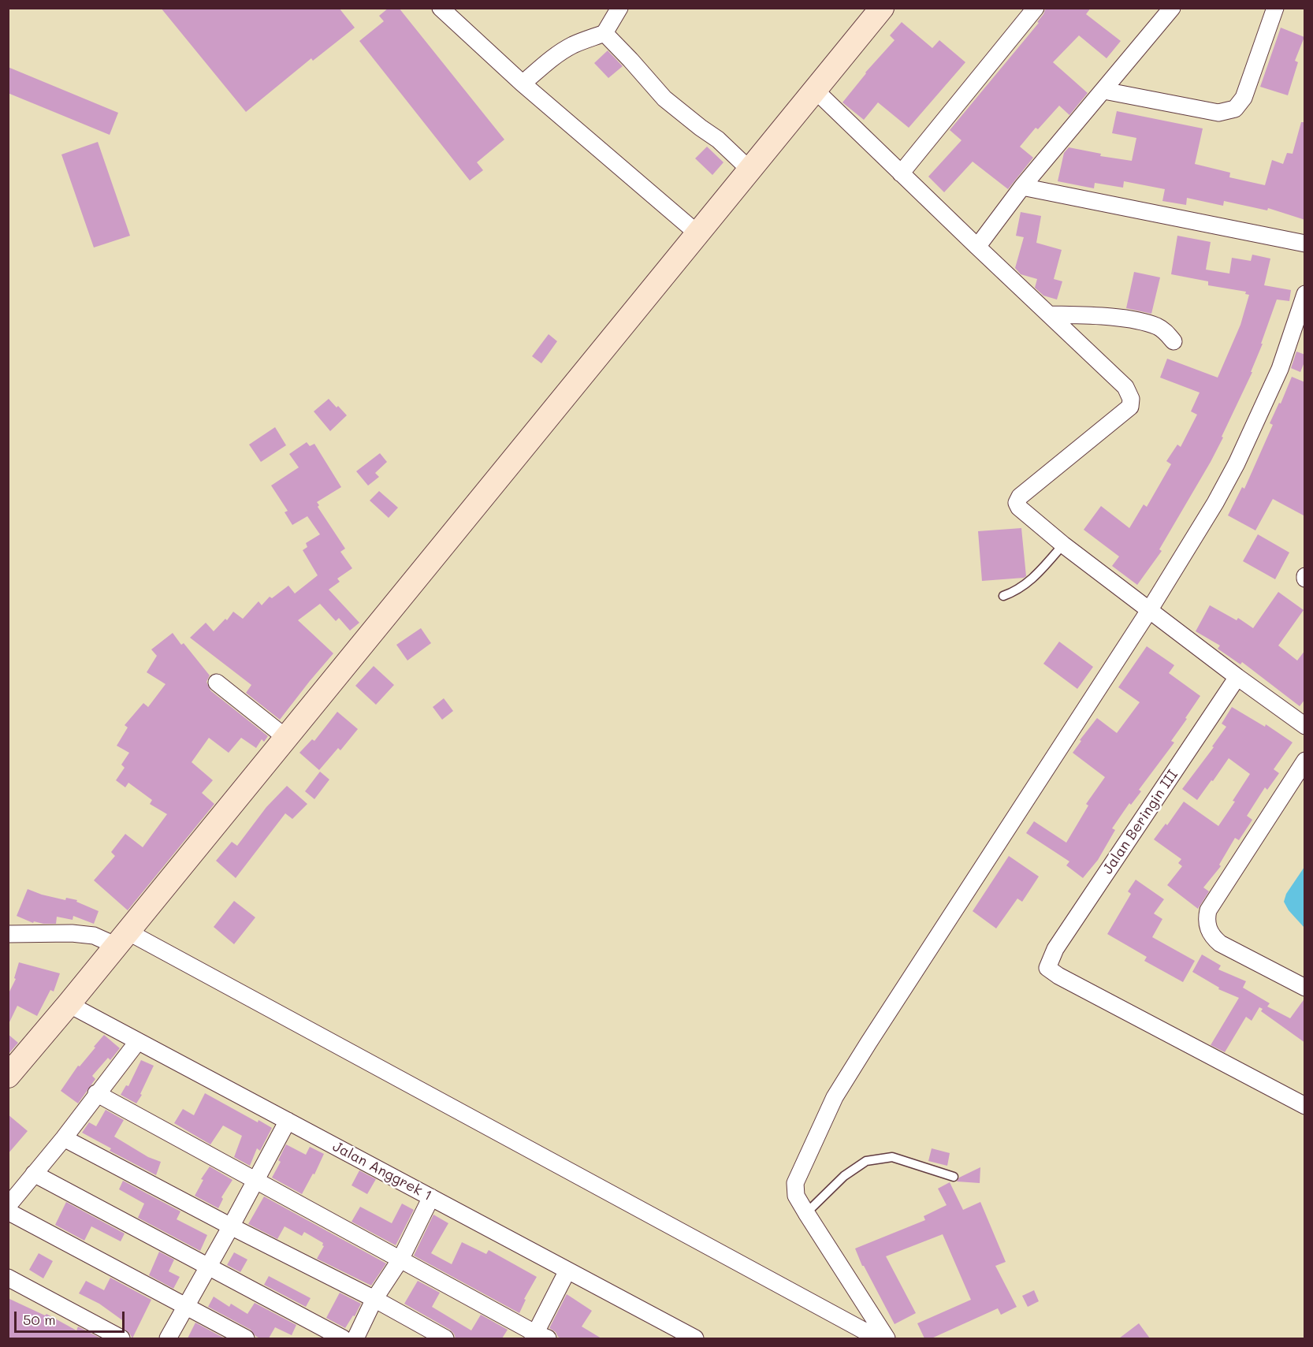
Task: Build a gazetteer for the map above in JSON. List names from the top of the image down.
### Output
{
  "streets": {
    "street": ["Jalan Beringin III", "Jalan Anggrek 1"]
  },
  "scale_bar": "50 m"
}
